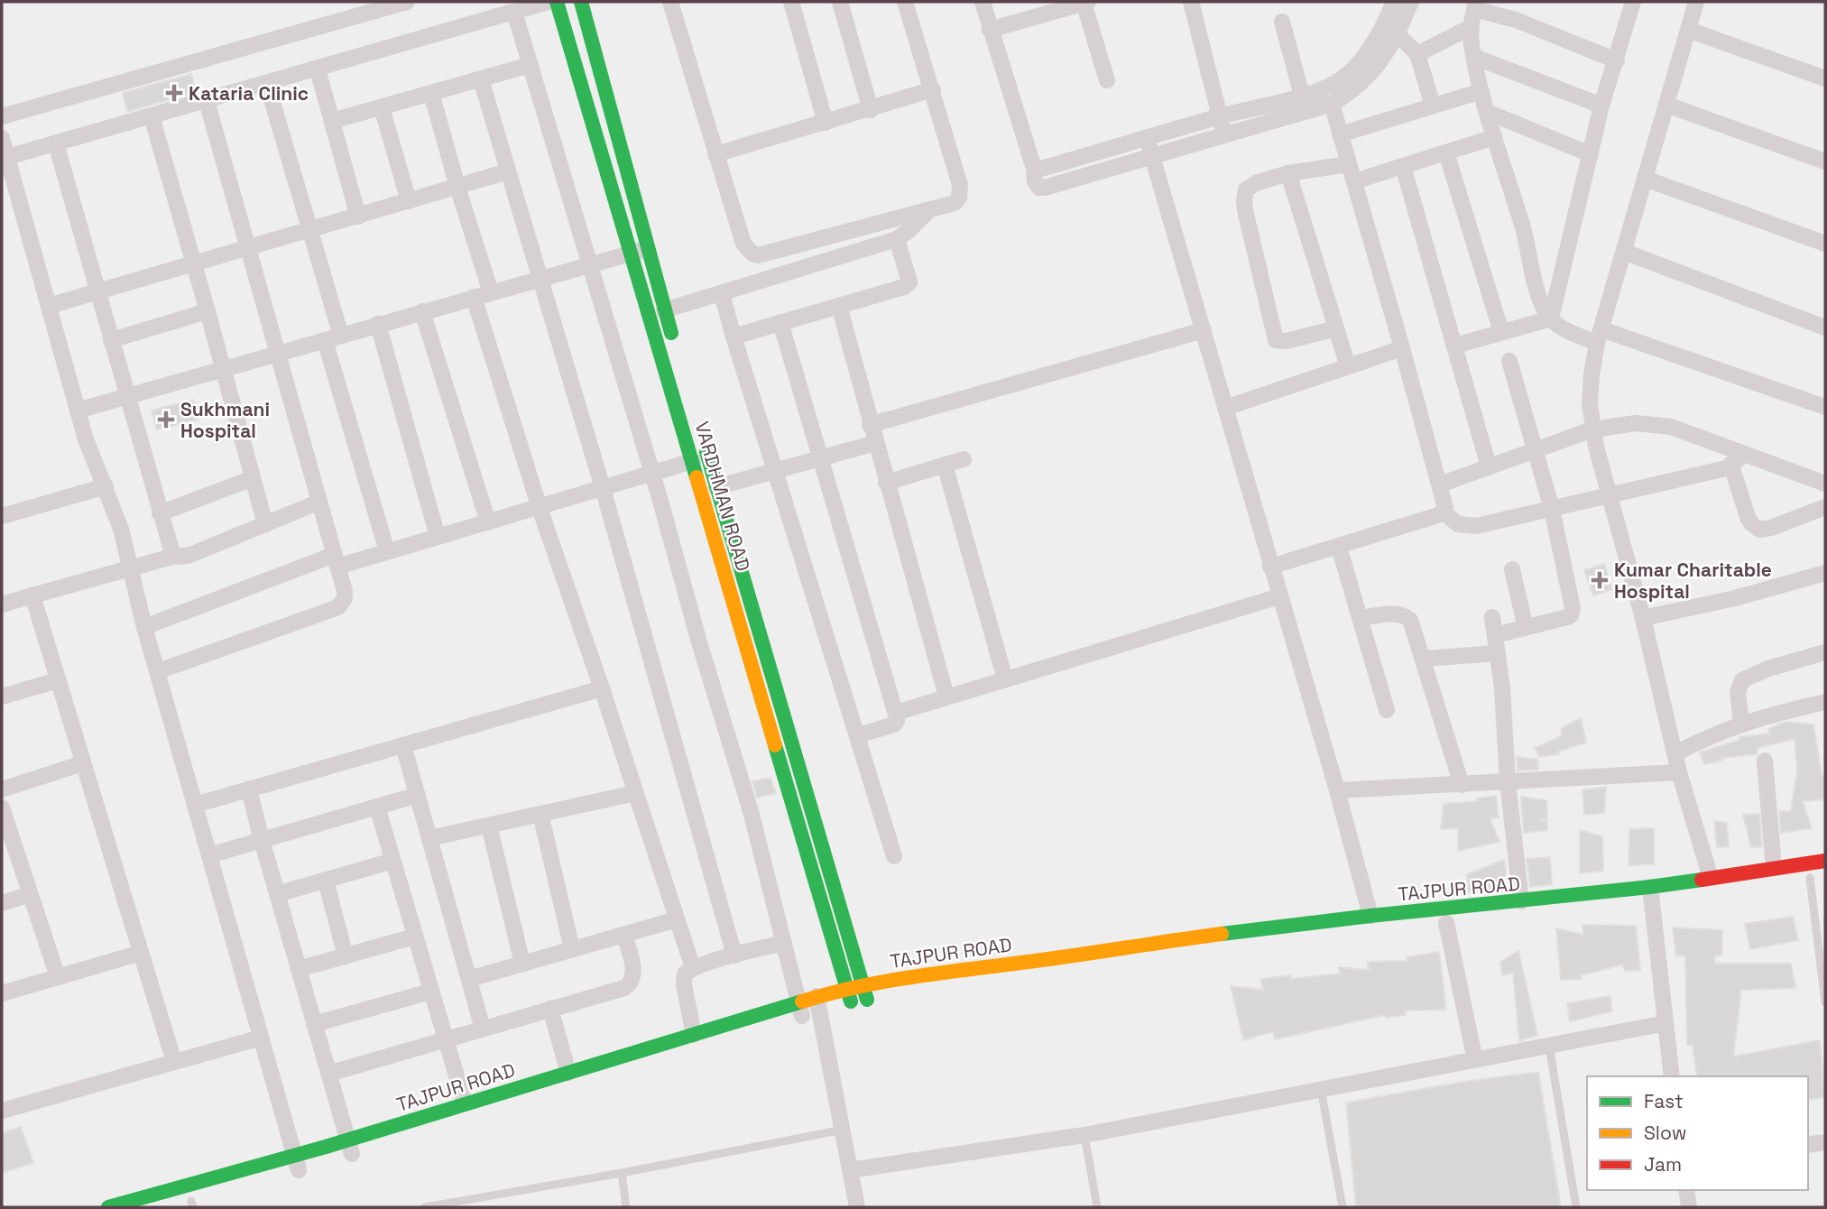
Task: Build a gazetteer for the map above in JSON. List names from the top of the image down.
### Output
{
  "streets": {
    "main road": ["VARDHMAN ROAD", "TAJPUR ROAD"]
  },
  "crossings": [
    ["VARDHMAN ROAD", "TAJPUR ROAD"]
  ],
  "places": {
    "health": ["Kataria Clinic", "Sukhmani Hospital", "Kumar Charitable Hospital"]
  },
  "legend": ["Fast", "Slow", "Jam"]
}
